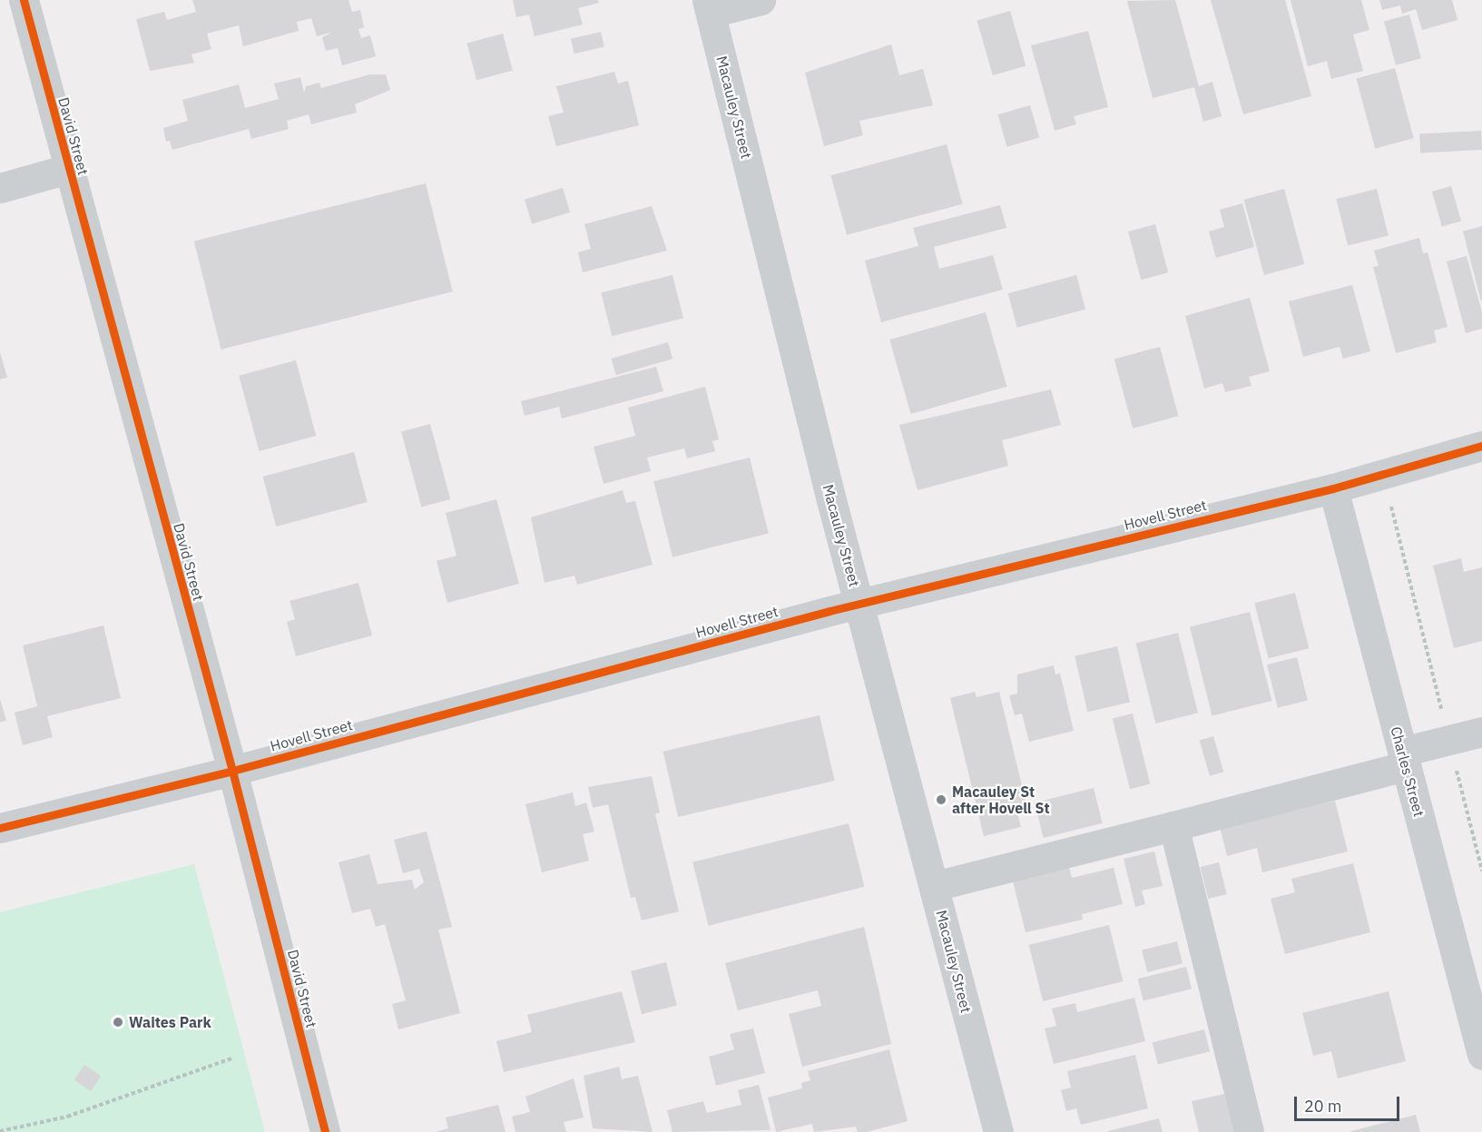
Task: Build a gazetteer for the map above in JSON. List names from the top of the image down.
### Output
{
  "streets": {
    "street": [
      "Macauley Street",
      "David Street",
      "Hovell Street",
      "Charles Street"
    ]
  },
  "crossings": [
    ["Macauley Street", "Hovell Street"],
    ["David Street", "Hovell Street"],
    ["Hovell Street", "Charles Street"]
  ],
  "places": ["Macauley St after Hovell St", "Waites Park"],
  "scale_bar": "20 m"
}
